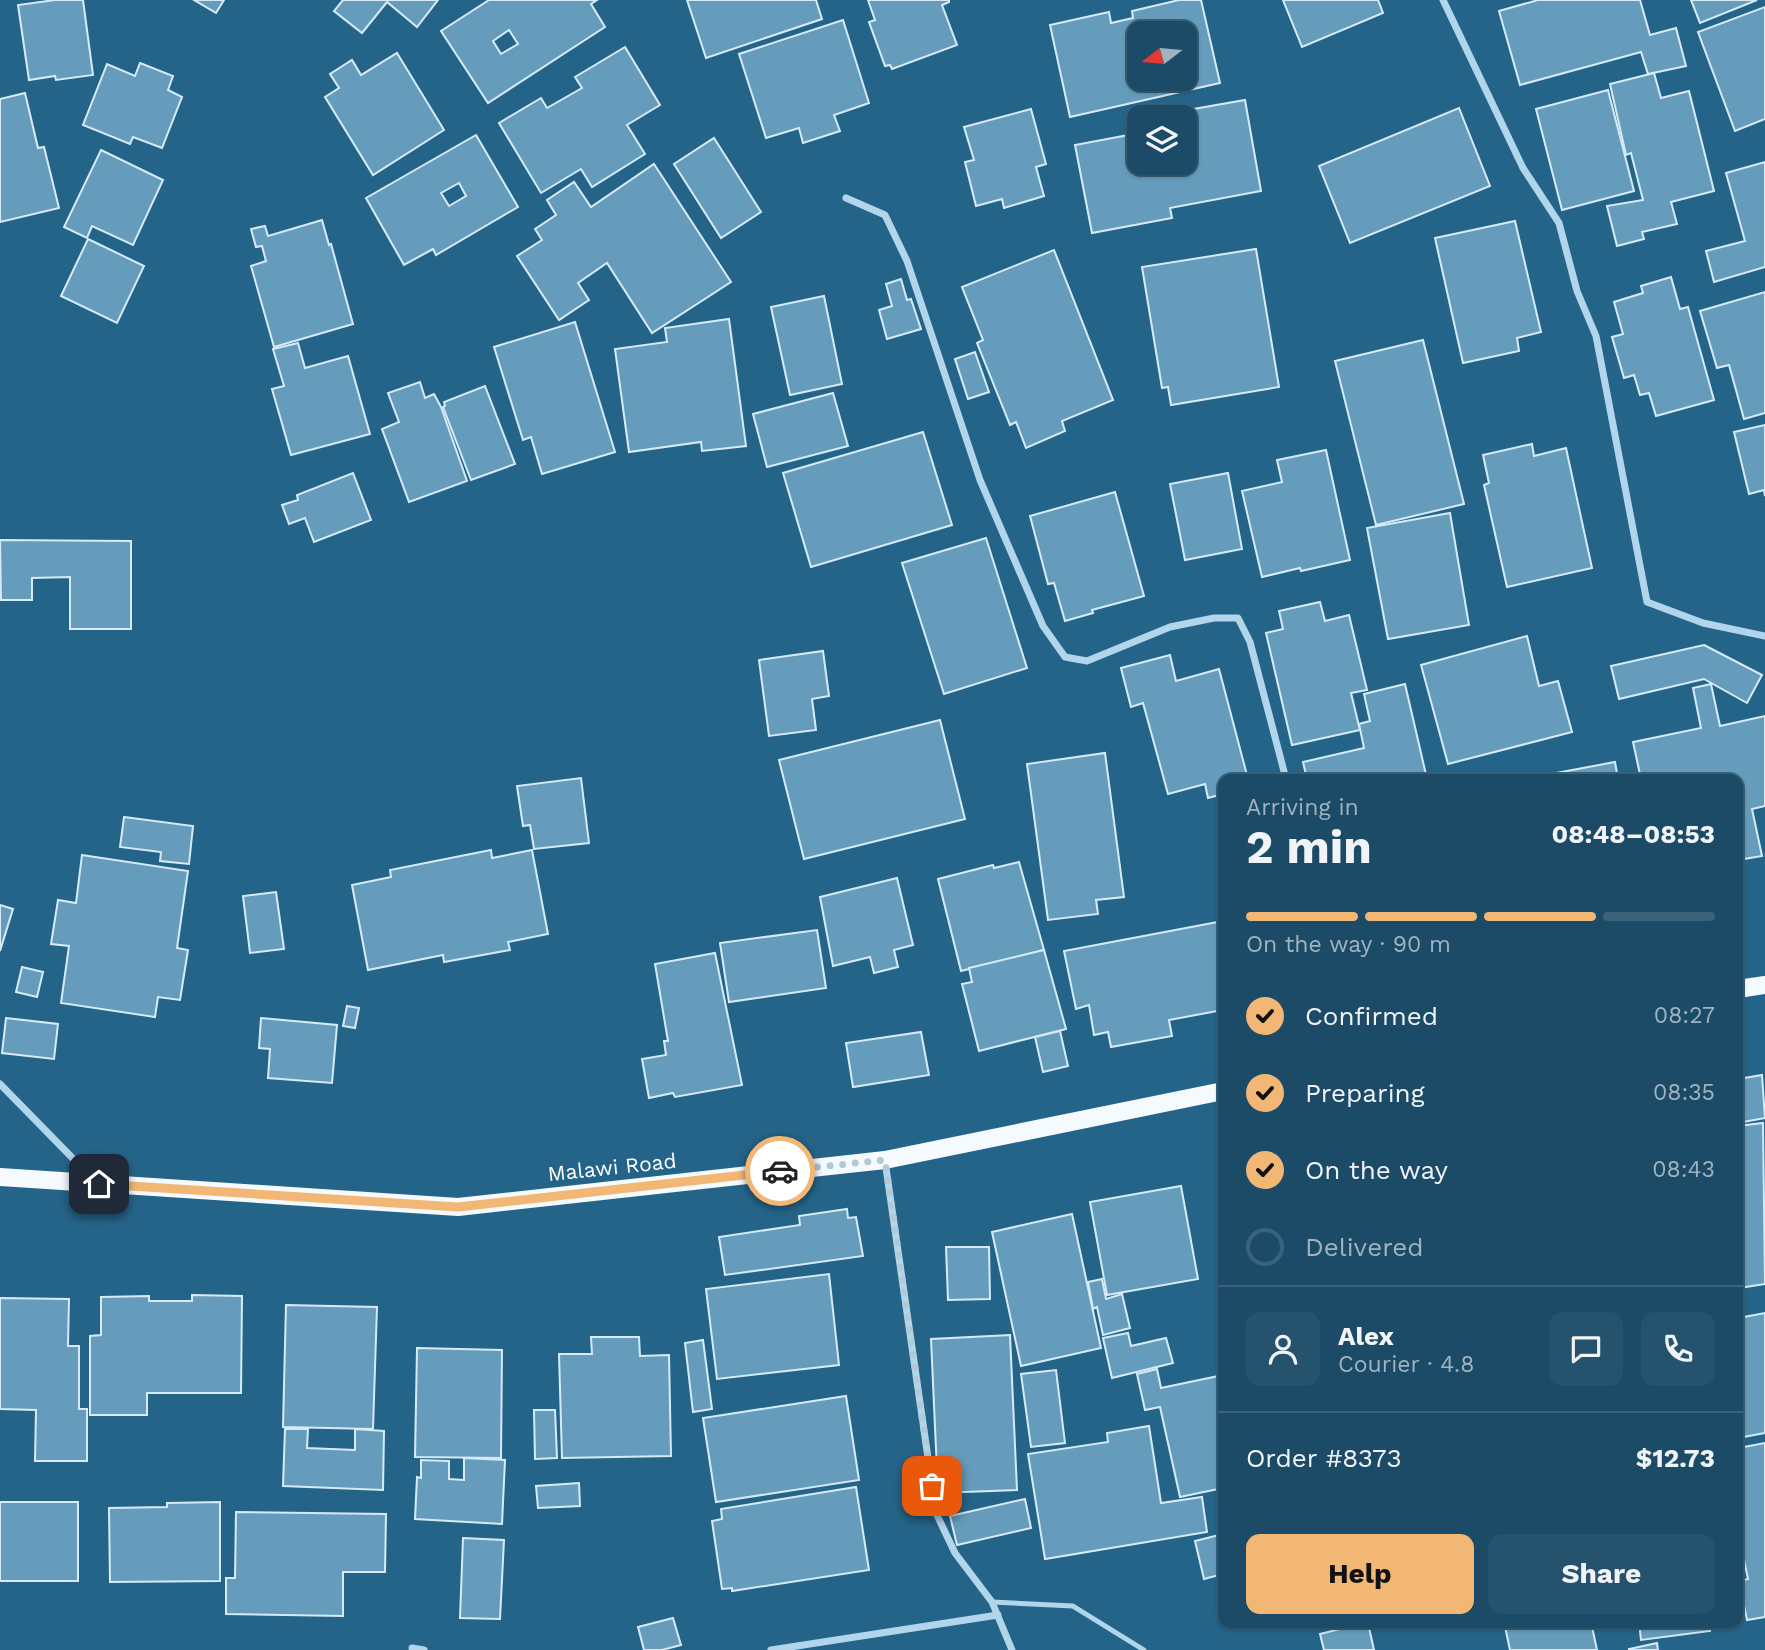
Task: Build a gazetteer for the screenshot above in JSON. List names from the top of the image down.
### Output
{
  "streets": {
    "main road": ["Malawi Road"]
  },
  "north": "left",
  "page": {
    "heading": ["2 min", "Arriving in", "08:48–08:53"],
    "panel": [
      "Alex",
      "Courier · 4.8",
      "Order #8373",
      "$12.73"
    ],
    "bar": "On the way · 90 m",
    "list": [
      ["Confirmed", "08:27"],
      ["Preparing", "08:35"],
      ["On the way", "08:43"],
      "Delivered"
    ],
    "buttons": ["Help", "Share"]
  }
}
